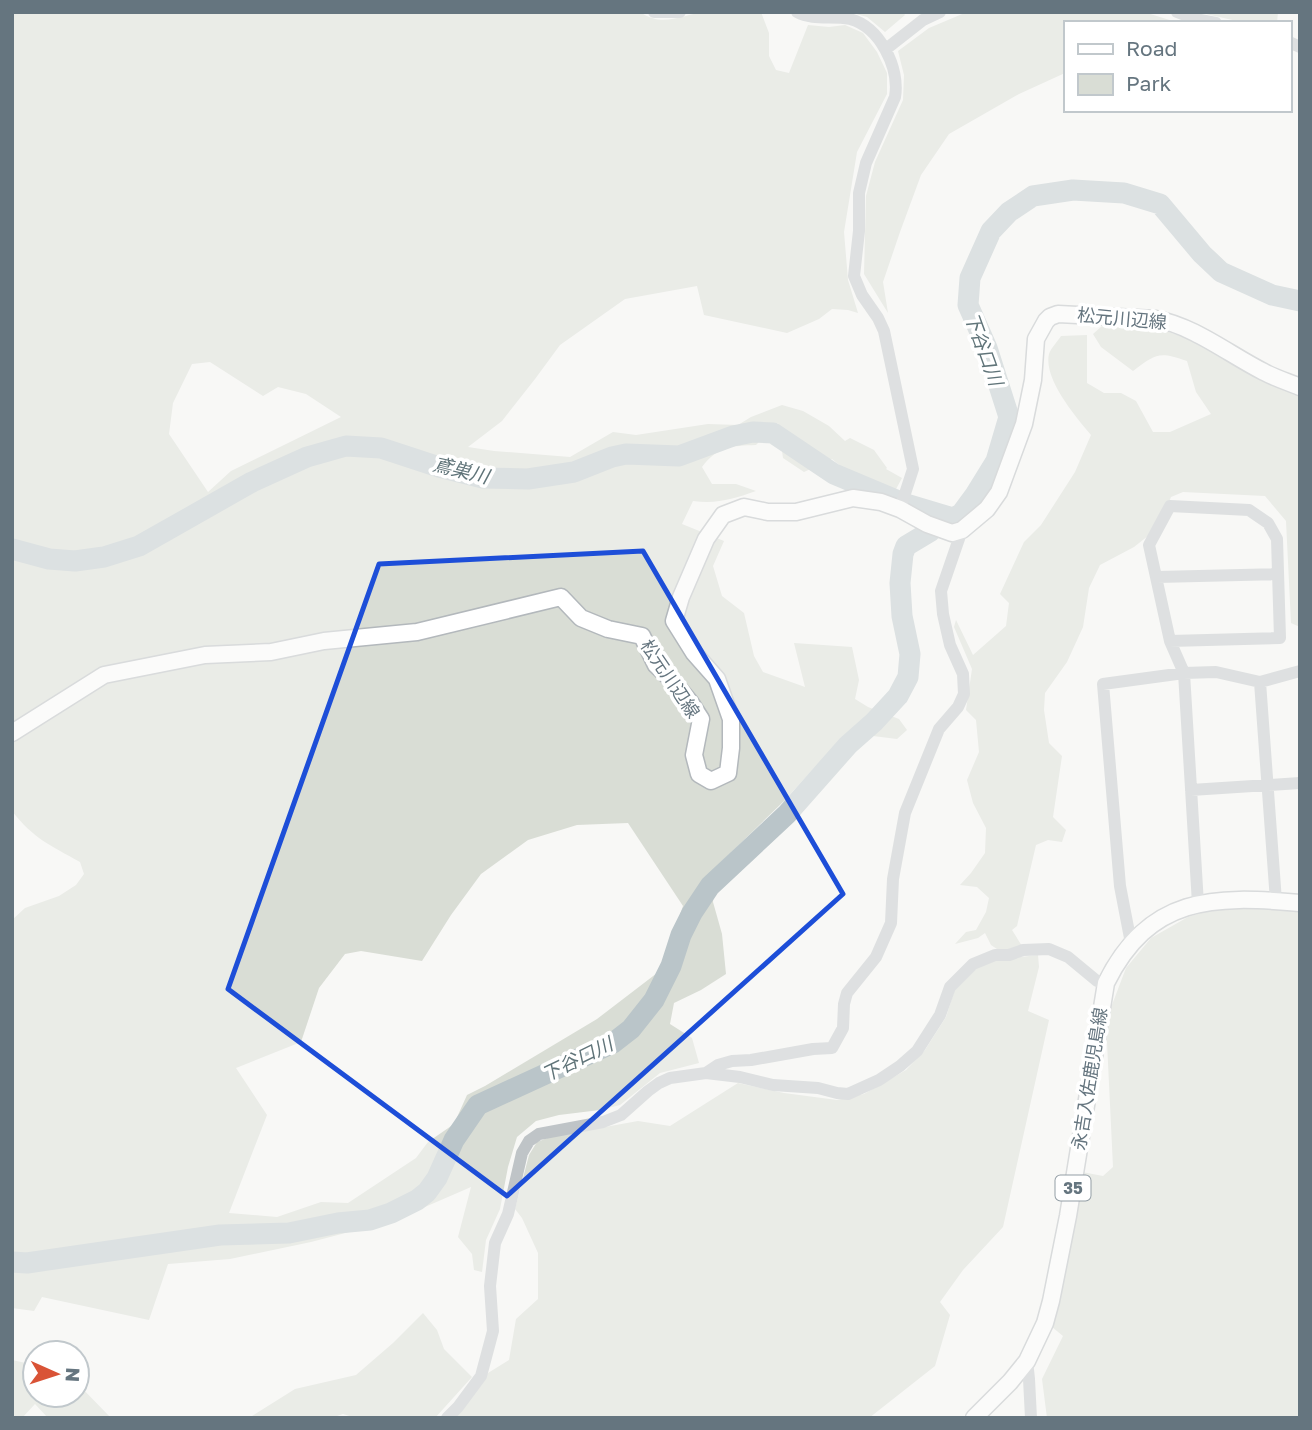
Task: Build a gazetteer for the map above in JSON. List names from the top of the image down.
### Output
{
  "streets": {
    "main road": ["松元川辺線", "永吉入佐鹿児島線", "35"]
  },
  "water": ["下谷口川", "鳶巣川"],
  "legend": ["Road", "Park"],
  "north": "right"
}
